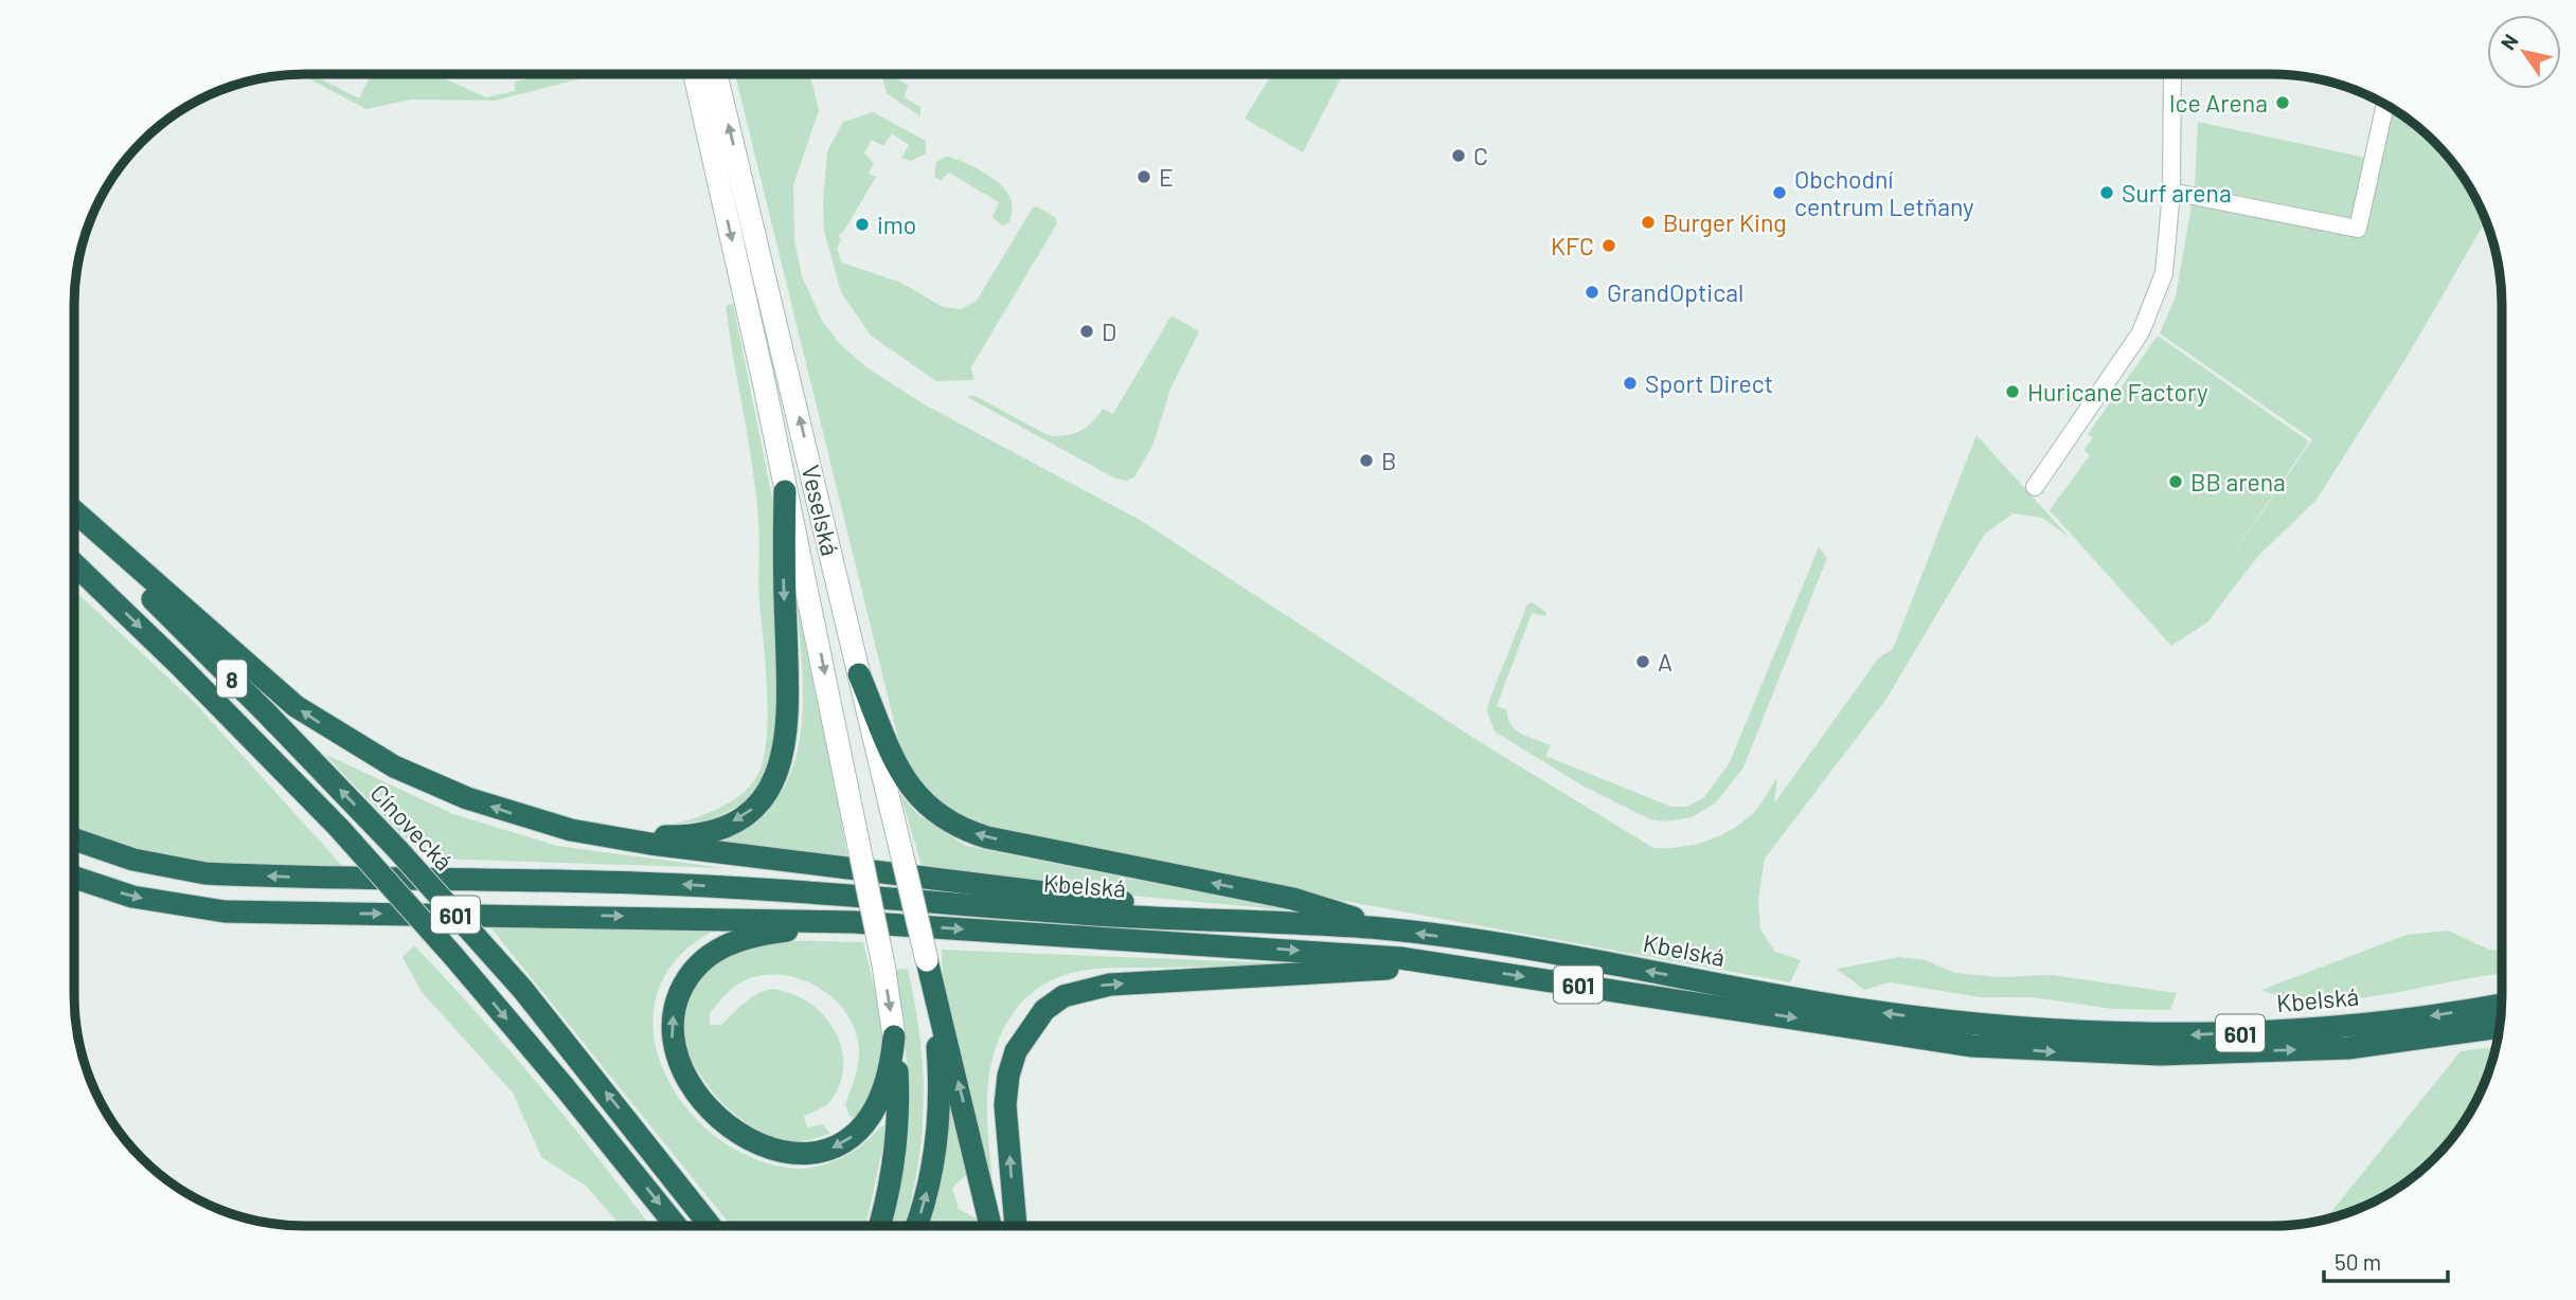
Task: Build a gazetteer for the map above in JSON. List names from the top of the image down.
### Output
{
  "streets": {
    "highway": [
      "8",
      "Cínovecká",
      "Kbelská",
      "601"
    ],
    "main road": ["Veselská"]
  },
  "crossings": [
    ["Kbelská", "601"]
  ],
  "places": [
    "Ice Arena",
    "C",
    "E",
    "Obchodní centrum Letňany",
    "Surf arena",
    "Burger King",
    "imo",
    "KFC",
    "GrandOptical",
    "D",
    "Sport Direct",
    "Huricane Factory",
    "B",
    "BB arena",
    "A"
  ],
  "scale_bar": "50 m",
  "north": "top left"
}
